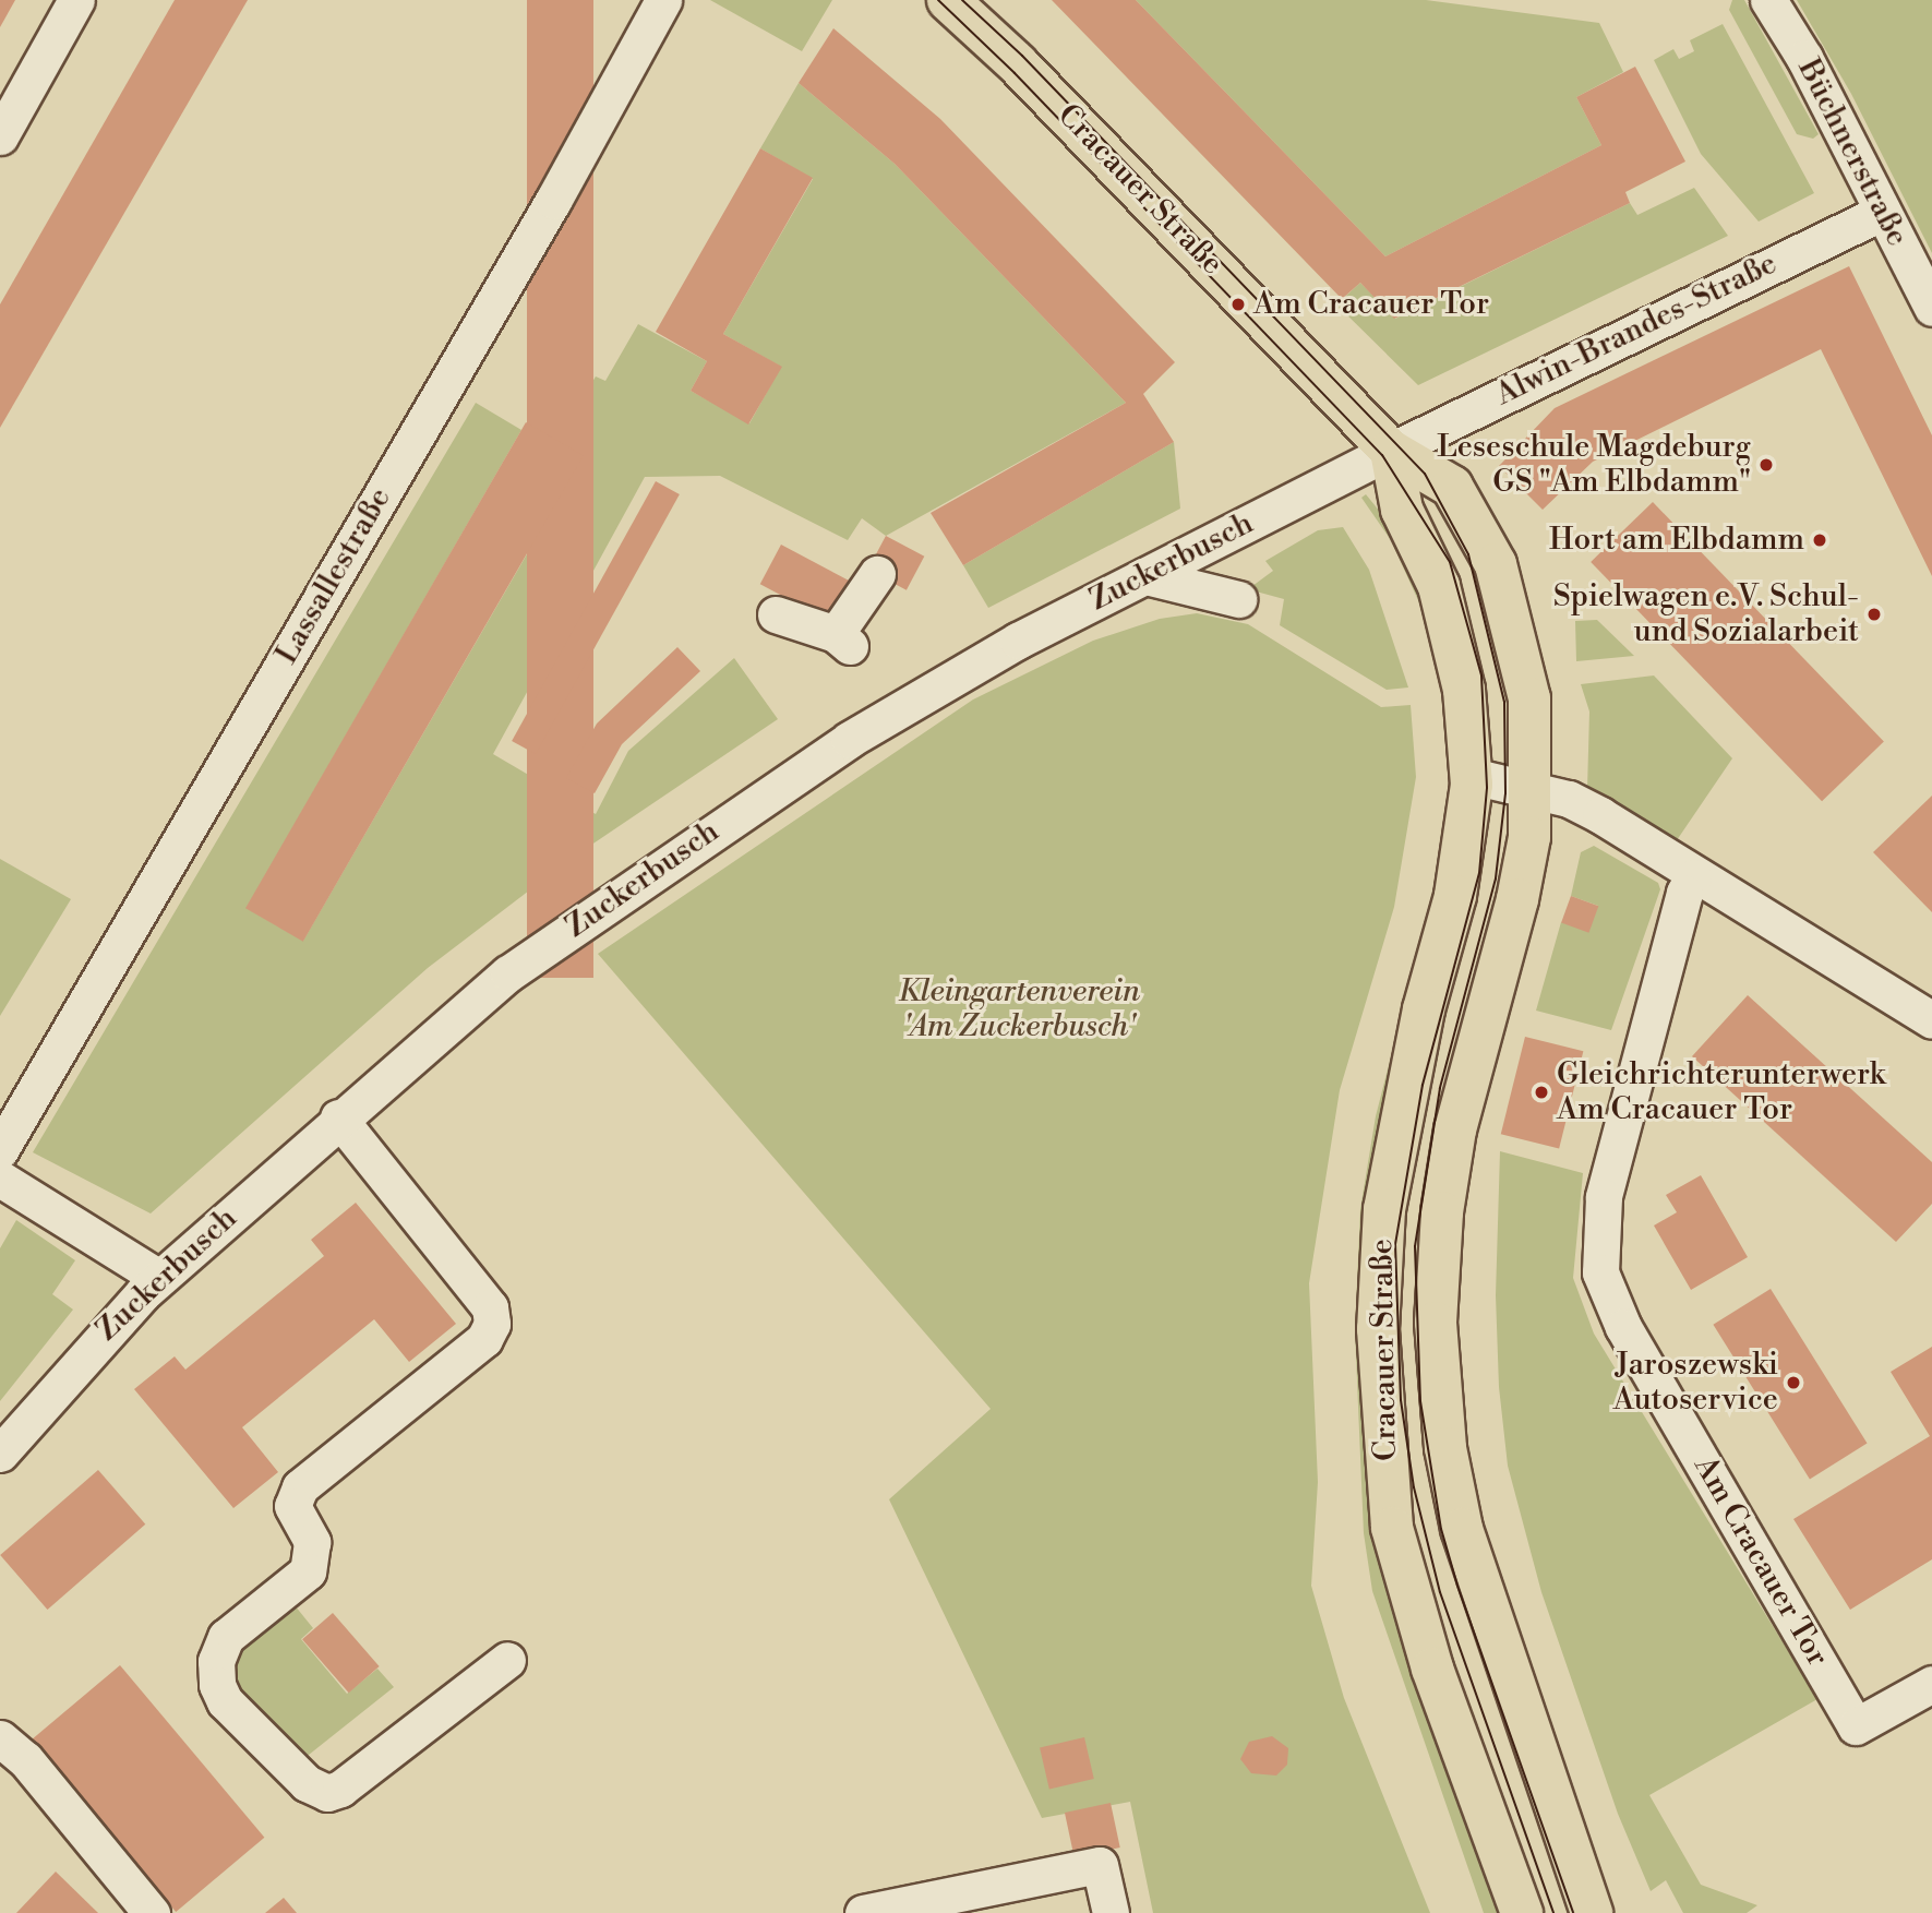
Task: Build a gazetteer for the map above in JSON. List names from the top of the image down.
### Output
{
  "streets": {
    "main road": ["Cracauer Straße"],
    "street": [
      "Büchnerstraße",
      "Alwin-Brandes-Straße",
      "Zuckerbusch",
      "Lassallestraße",
      "Am Cracauer Tor"
    ]
  },
  "crossings": [
    ["Büchnerstraße", "Alwin-Brandes-Straße"],
    ["Cracauer Straße", "Alwin-Brandes-Straße"],
    ["Cracauer Straße", "Zuckerbusch"],
    ["Alwin-Brandes-Straße", "Zuckerbusch"]
  ],
  "parks": ["Kleingartenverein 'Am Zuckerbusch'"],
  "places": [
    "Am Cracauer Tor",
    "Leseschule Magdeburg GS \"Am Elbdamm\"",
    "Hort am Elbdamm",
    "Spielwagen e.V. Schul- und Sozialarbeit",
    "Gleichrichterunterwerk Am Cracauer Tor",
    "Jaroszewski Autoservice"
  ]
}
